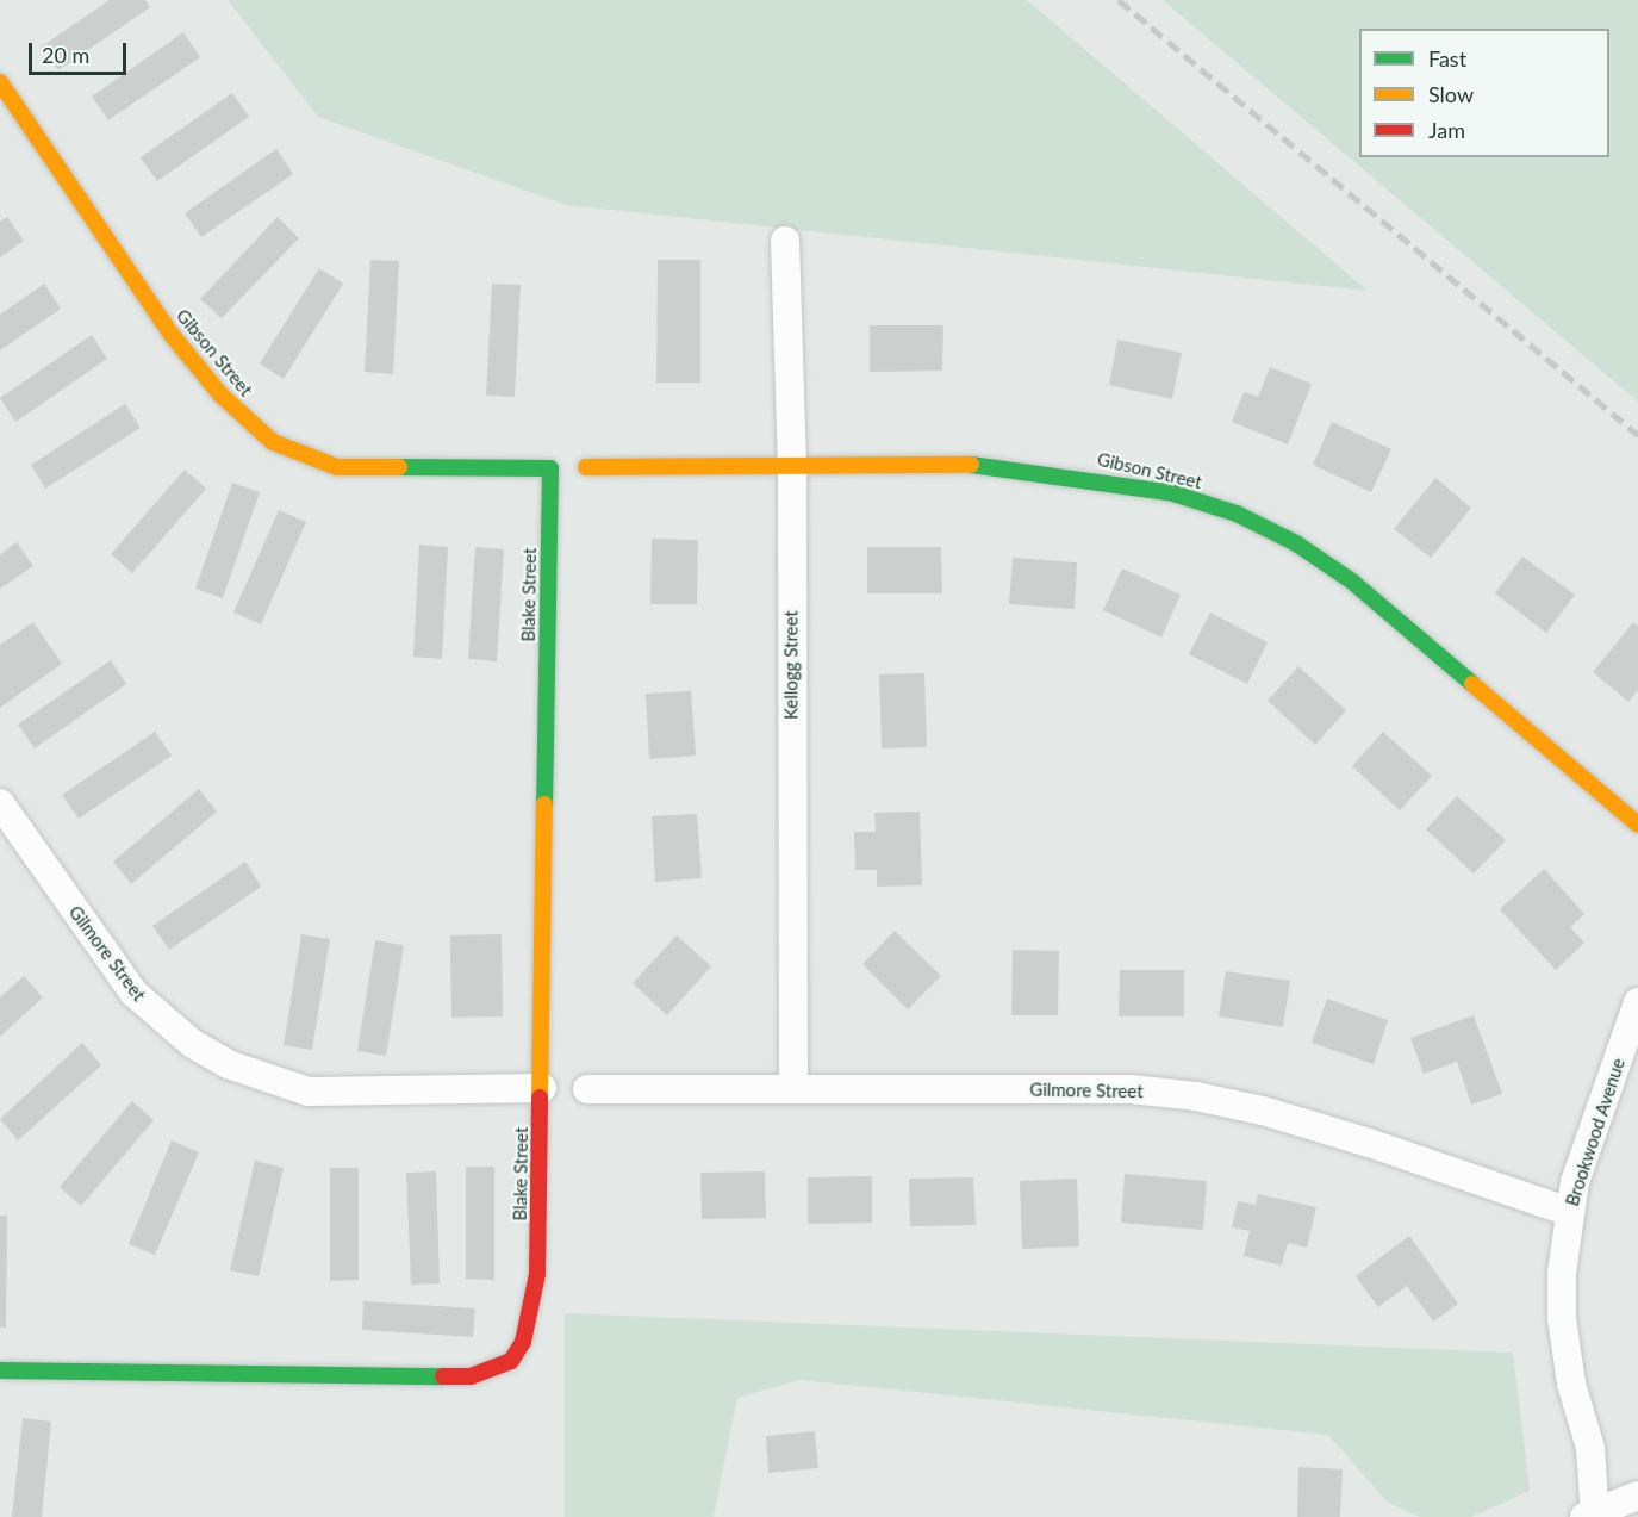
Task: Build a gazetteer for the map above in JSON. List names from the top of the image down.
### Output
{
  "streets": {
    "street": [
      "Gibson Street",
      "Blake Street",
      "Kellogg Street",
      "Gilmore Street",
      "Brookwood Avenue"
    ]
  },
  "crossings": [
    ["Gibson Street", "Blake Street"],
    ["Gibson Street", "Kellogg Street"],
    ["Blake Street", "Gilmore Street"],
    ["Kellogg Street", "Gilmore Street"],
    ["Gilmore Street", "Brookwood Avenue"]
  ],
  "legend": ["Fast", "Slow", "Jam"],
  "scale_bar": "20 m"
}
